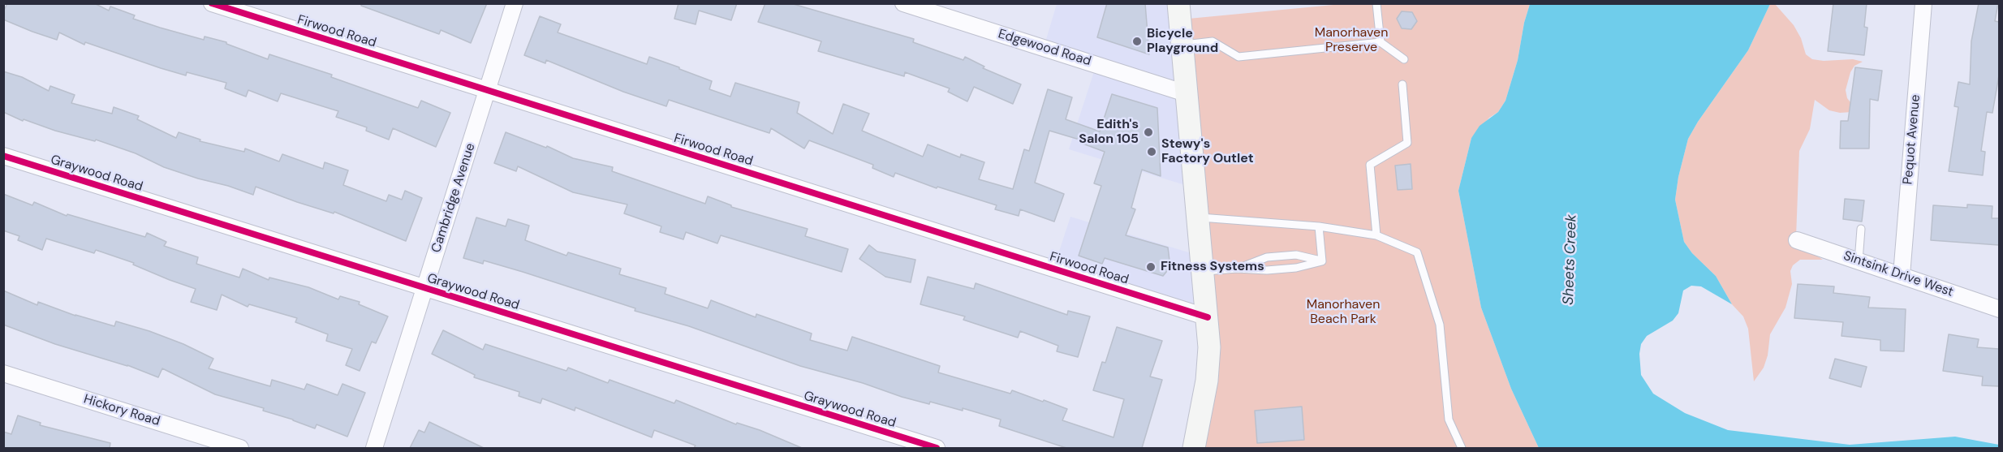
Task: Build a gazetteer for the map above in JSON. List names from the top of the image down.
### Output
{
  "streets": {
    "street": [
      "Firwood Road",
      "Edgewood Road",
      "Pequot Avenue",
      "Graywood Road",
      "Cambridge Avenue",
      "Sintsink Drive West",
      "Hickory Road"
    ]
  },
  "crossings": [
    ["Firwood Road", "Cambridge Avenue"],
    ["Pequot Avenue", "Sintsink Drive West"],
    ["Graywood Road", "Cambridge Avenue"]
  ],
  "water": ["Sheets Creek"],
  "parks": ["Manorhaven Preserve", "Manorhaven Beach Park"],
  "places": [
    "Bicycle Playground",
    "Edith's Salon 105",
    "Stewy's Factory Outlet",
    "Fitness Systems"
  ]
}
